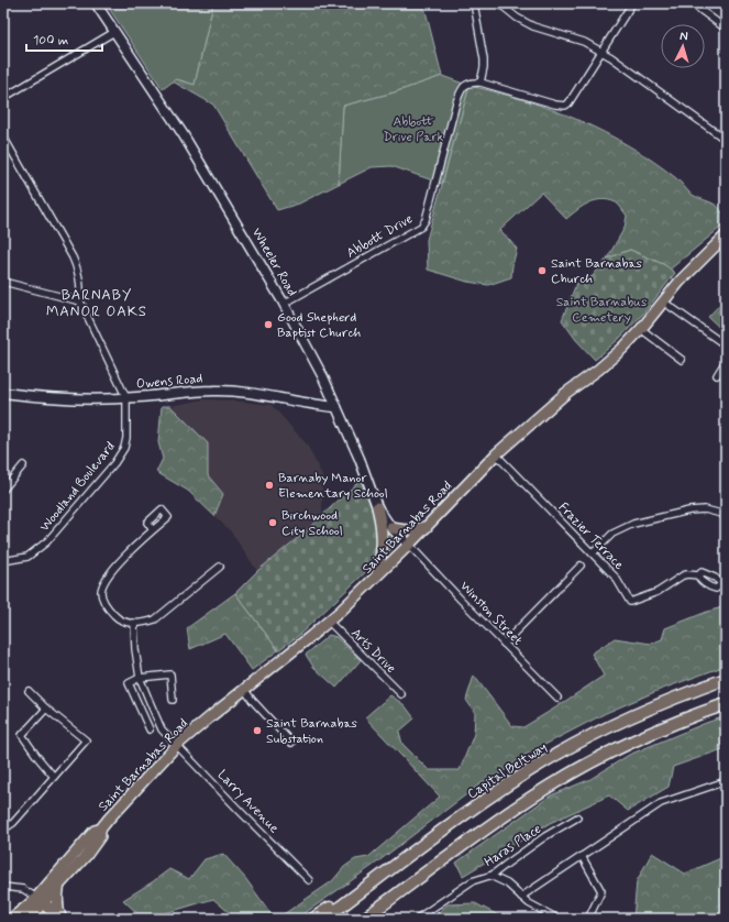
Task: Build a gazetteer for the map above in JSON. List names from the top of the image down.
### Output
{
  "streets": {
    "highway": ["Capital Beltway"],
    "main road": ["Wheeler Road", "Owens Road", "Saint Barnabas Road"],
    "street": [
      "Abbott Drive",
      "Woodland Boulevard",
      "Frazier Terrace",
      "Winston Street",
      "Arts Drive",
      "Larry Avenue",
      "Haras Place"
    ]
  },
  "crossings": [
    ["Abbott Drive", "Wheeler Road"],
    ["Wheeler Road", "Owens Road"],
    ["Wheeler Road", "Saint Barnabas Road"],
    ["Wheeler Road", "Winston Street"],
    ["Owens Road", "Woodland Boulevard"],
    ["Saint Barnabas Road", "Frazier Terrace"],
    ["Saint Barnabas Road", "Winston Street"],
    ["Saint Barnabas Road", "Arts Drive"],
    ["Saint Barnabas Road", "Larry Avenue"]
  ],
  "districts": ["BARNABY MANOR OAKS"],
  "parks": ["Abbott Drive Park", "Saint Barnabus Cemetery"],
  "places": [
    "Saint Barnabas Church",
    "Good Shepherd Baptist Church",
    "Barnaby Manor Elementary School",
    "Birchwood City School",
    "Saint Barnabas Substation"
  ],
  "scale_bar": "100 m",
  "north": "top"
}
